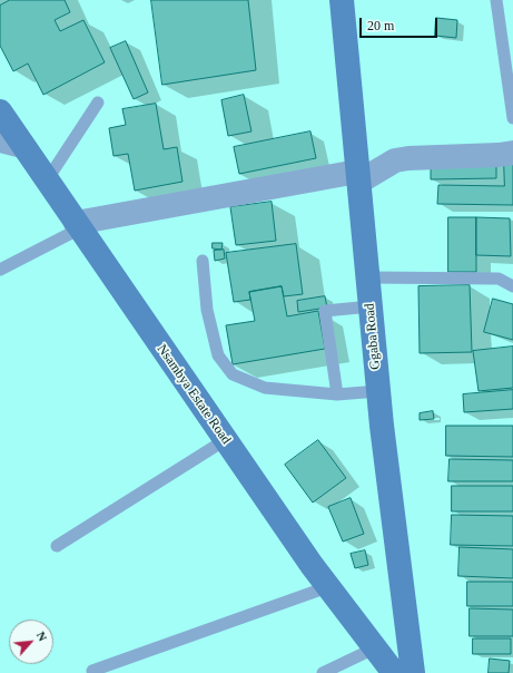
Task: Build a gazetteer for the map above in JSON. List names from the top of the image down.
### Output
{
  "streets": {
    "street": ["Ggaba Road", "Nsambya Estate Road"]
  },
  "scale_bar": "20 m",
  "north": "top right"
}
